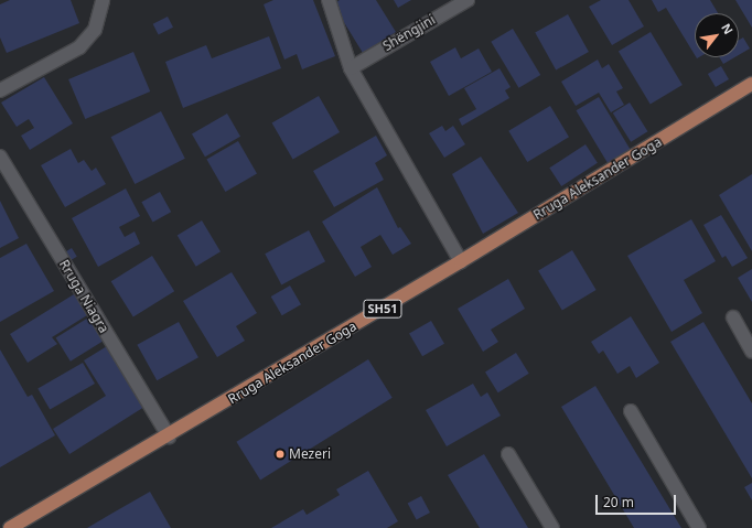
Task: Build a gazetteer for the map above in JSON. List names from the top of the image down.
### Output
{
  "streets": {
    "main road": ["Rruga Aleksander Goga", "SH51"],
    "street": ["Shëngjini", "Rruga Niagra"]
  },
  "crossings": [
    ["Rruga Aleksander Goga", "Rruga Niagra"]
  ],
  "places": ["Mezeri"],
  "scale_bar": "20 m",
  "north": "top right"
}
